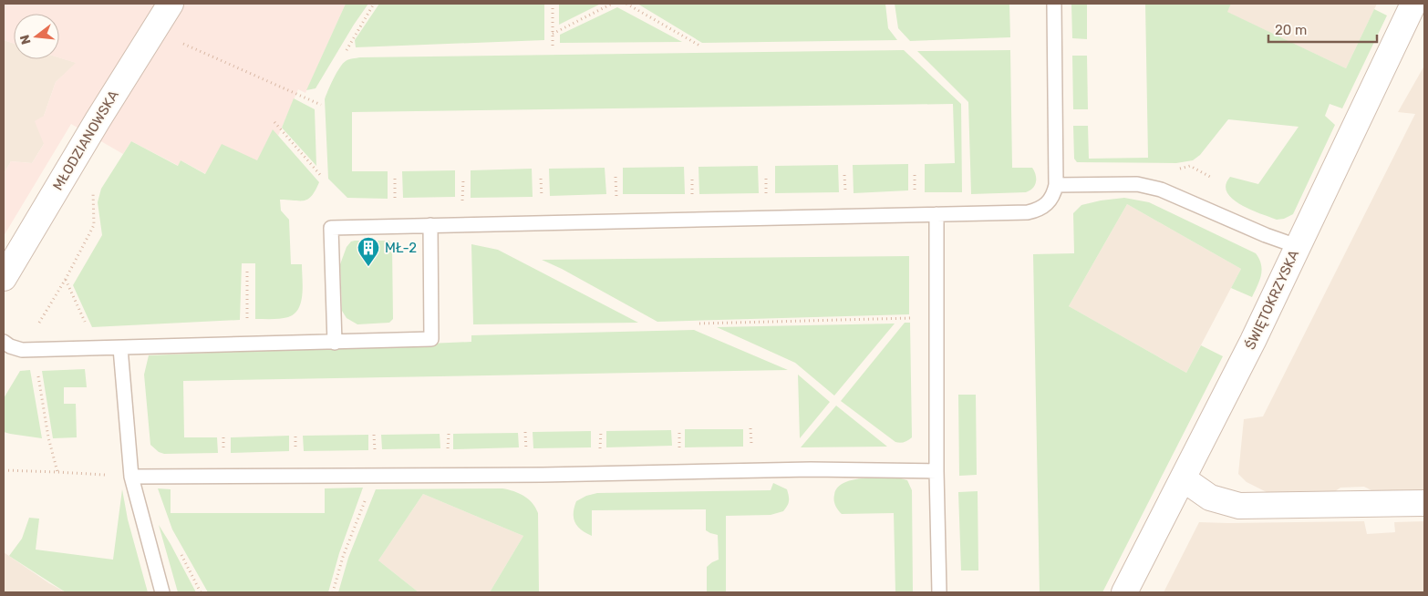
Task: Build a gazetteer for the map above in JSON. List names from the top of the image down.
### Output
{
  "streets": {
    "street": ["MŁODZIANOWSKA", "ŚWIĘTOKRZYSKA"]
  },
  "places": {
    "building": ["MŁ-2"]
  },
  "scale_bar": "20 m",
  "north": "left"
}
